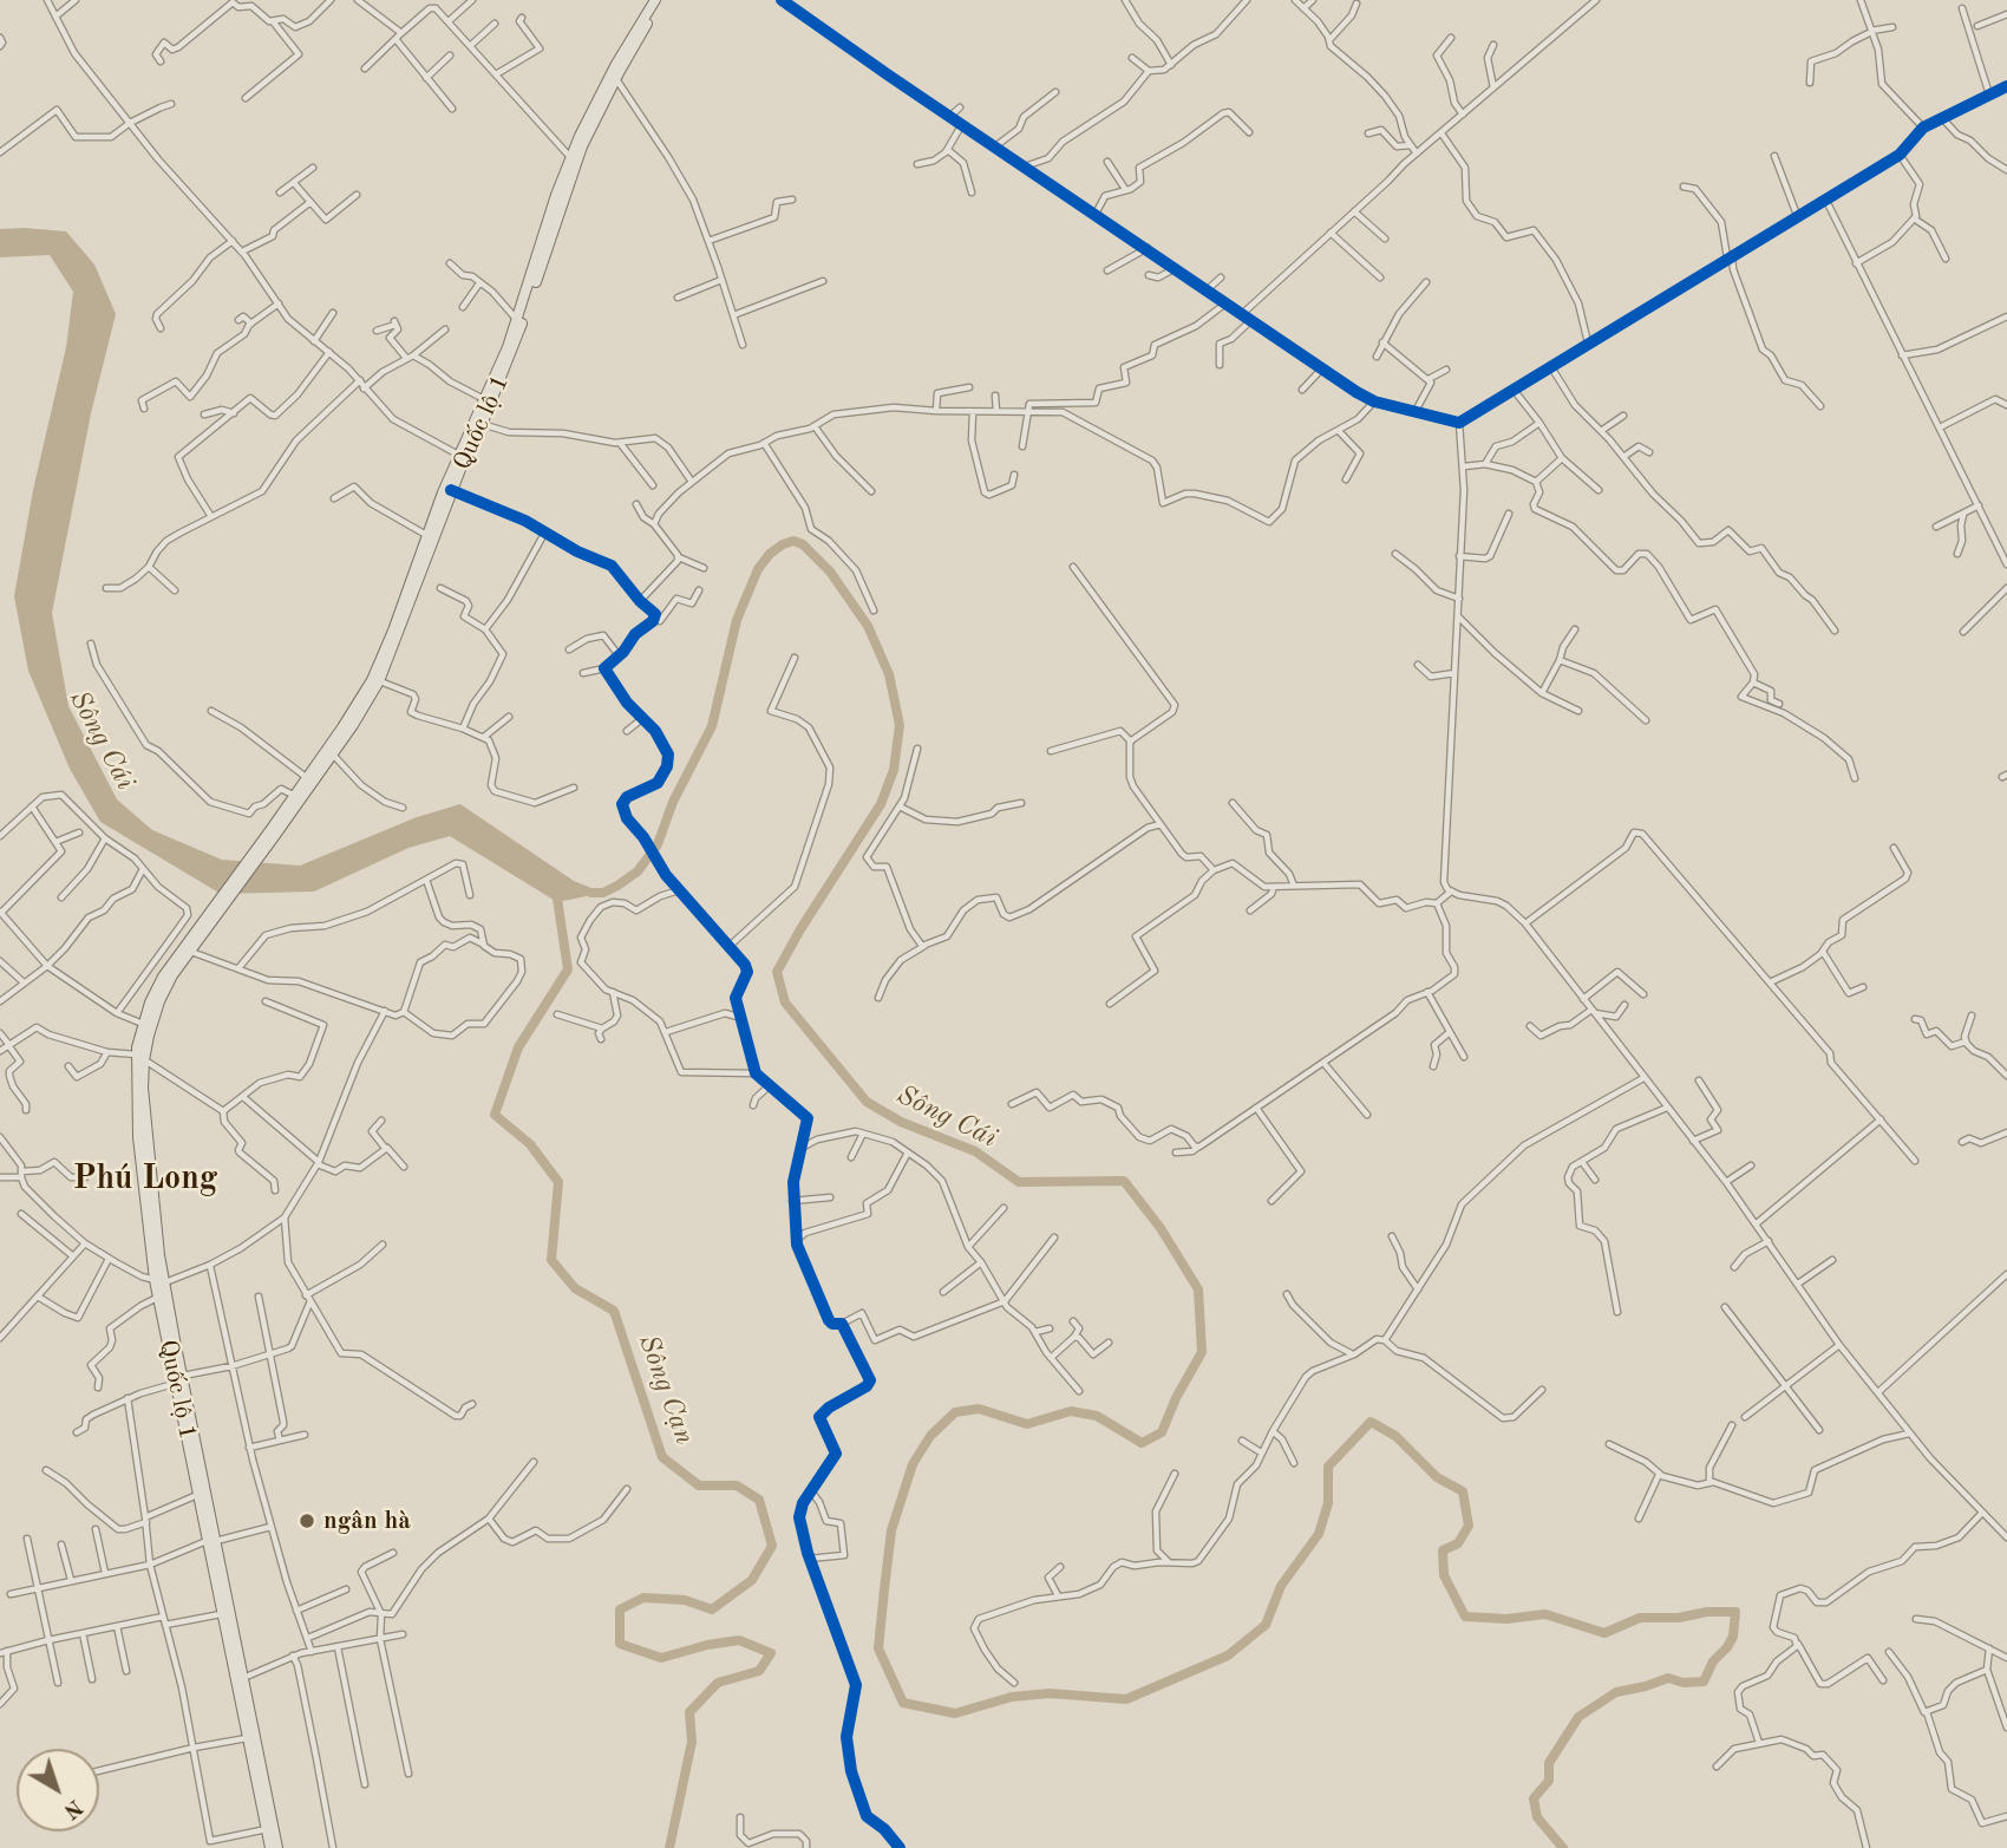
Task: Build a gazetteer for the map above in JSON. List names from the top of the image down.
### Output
{
  "streets": {
    "highway": ["Quốc lộ 1"]
  },
  "districts": ["Phú Long"],
  "water": ["Sông Cái", "Sông Cạn"],
  "places": ["ngân hà"],
  "north": "bottom right"
}
